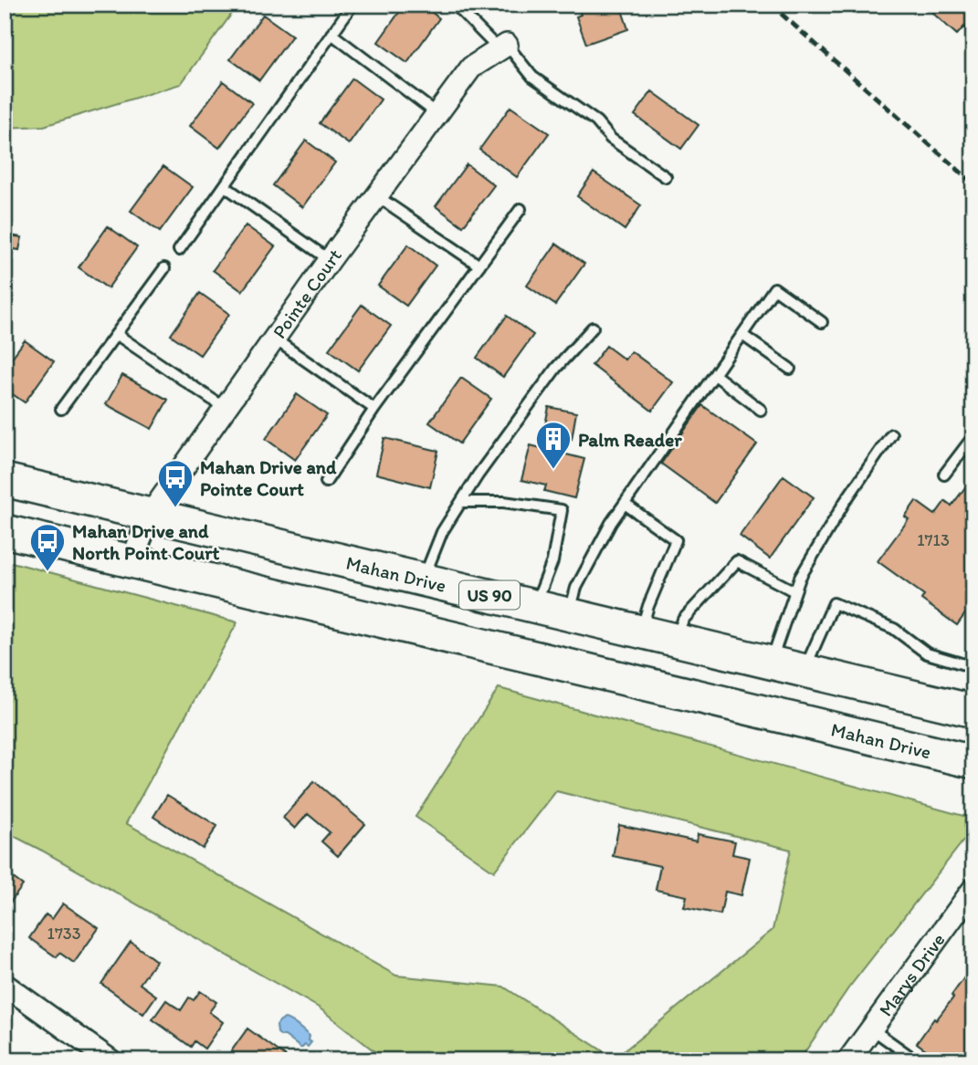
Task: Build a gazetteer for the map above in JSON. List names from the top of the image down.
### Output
{
  "streets": {
    "main road": ["Mahan Drive", "US 90"],
    "street": ["Pointe Court", "Marys Drive"]
  },
  "crossings": [
    ["Pointe Court", "Mahan Drive"]
  ],
  "places": {
    "building": ["Palm Reader"],
    "bus stop": ["Mahan Drive and Pointe Court", "Mahan Drive and North Point Court"]
  },
  "house_numbers": ["1713", "1733"]
}
